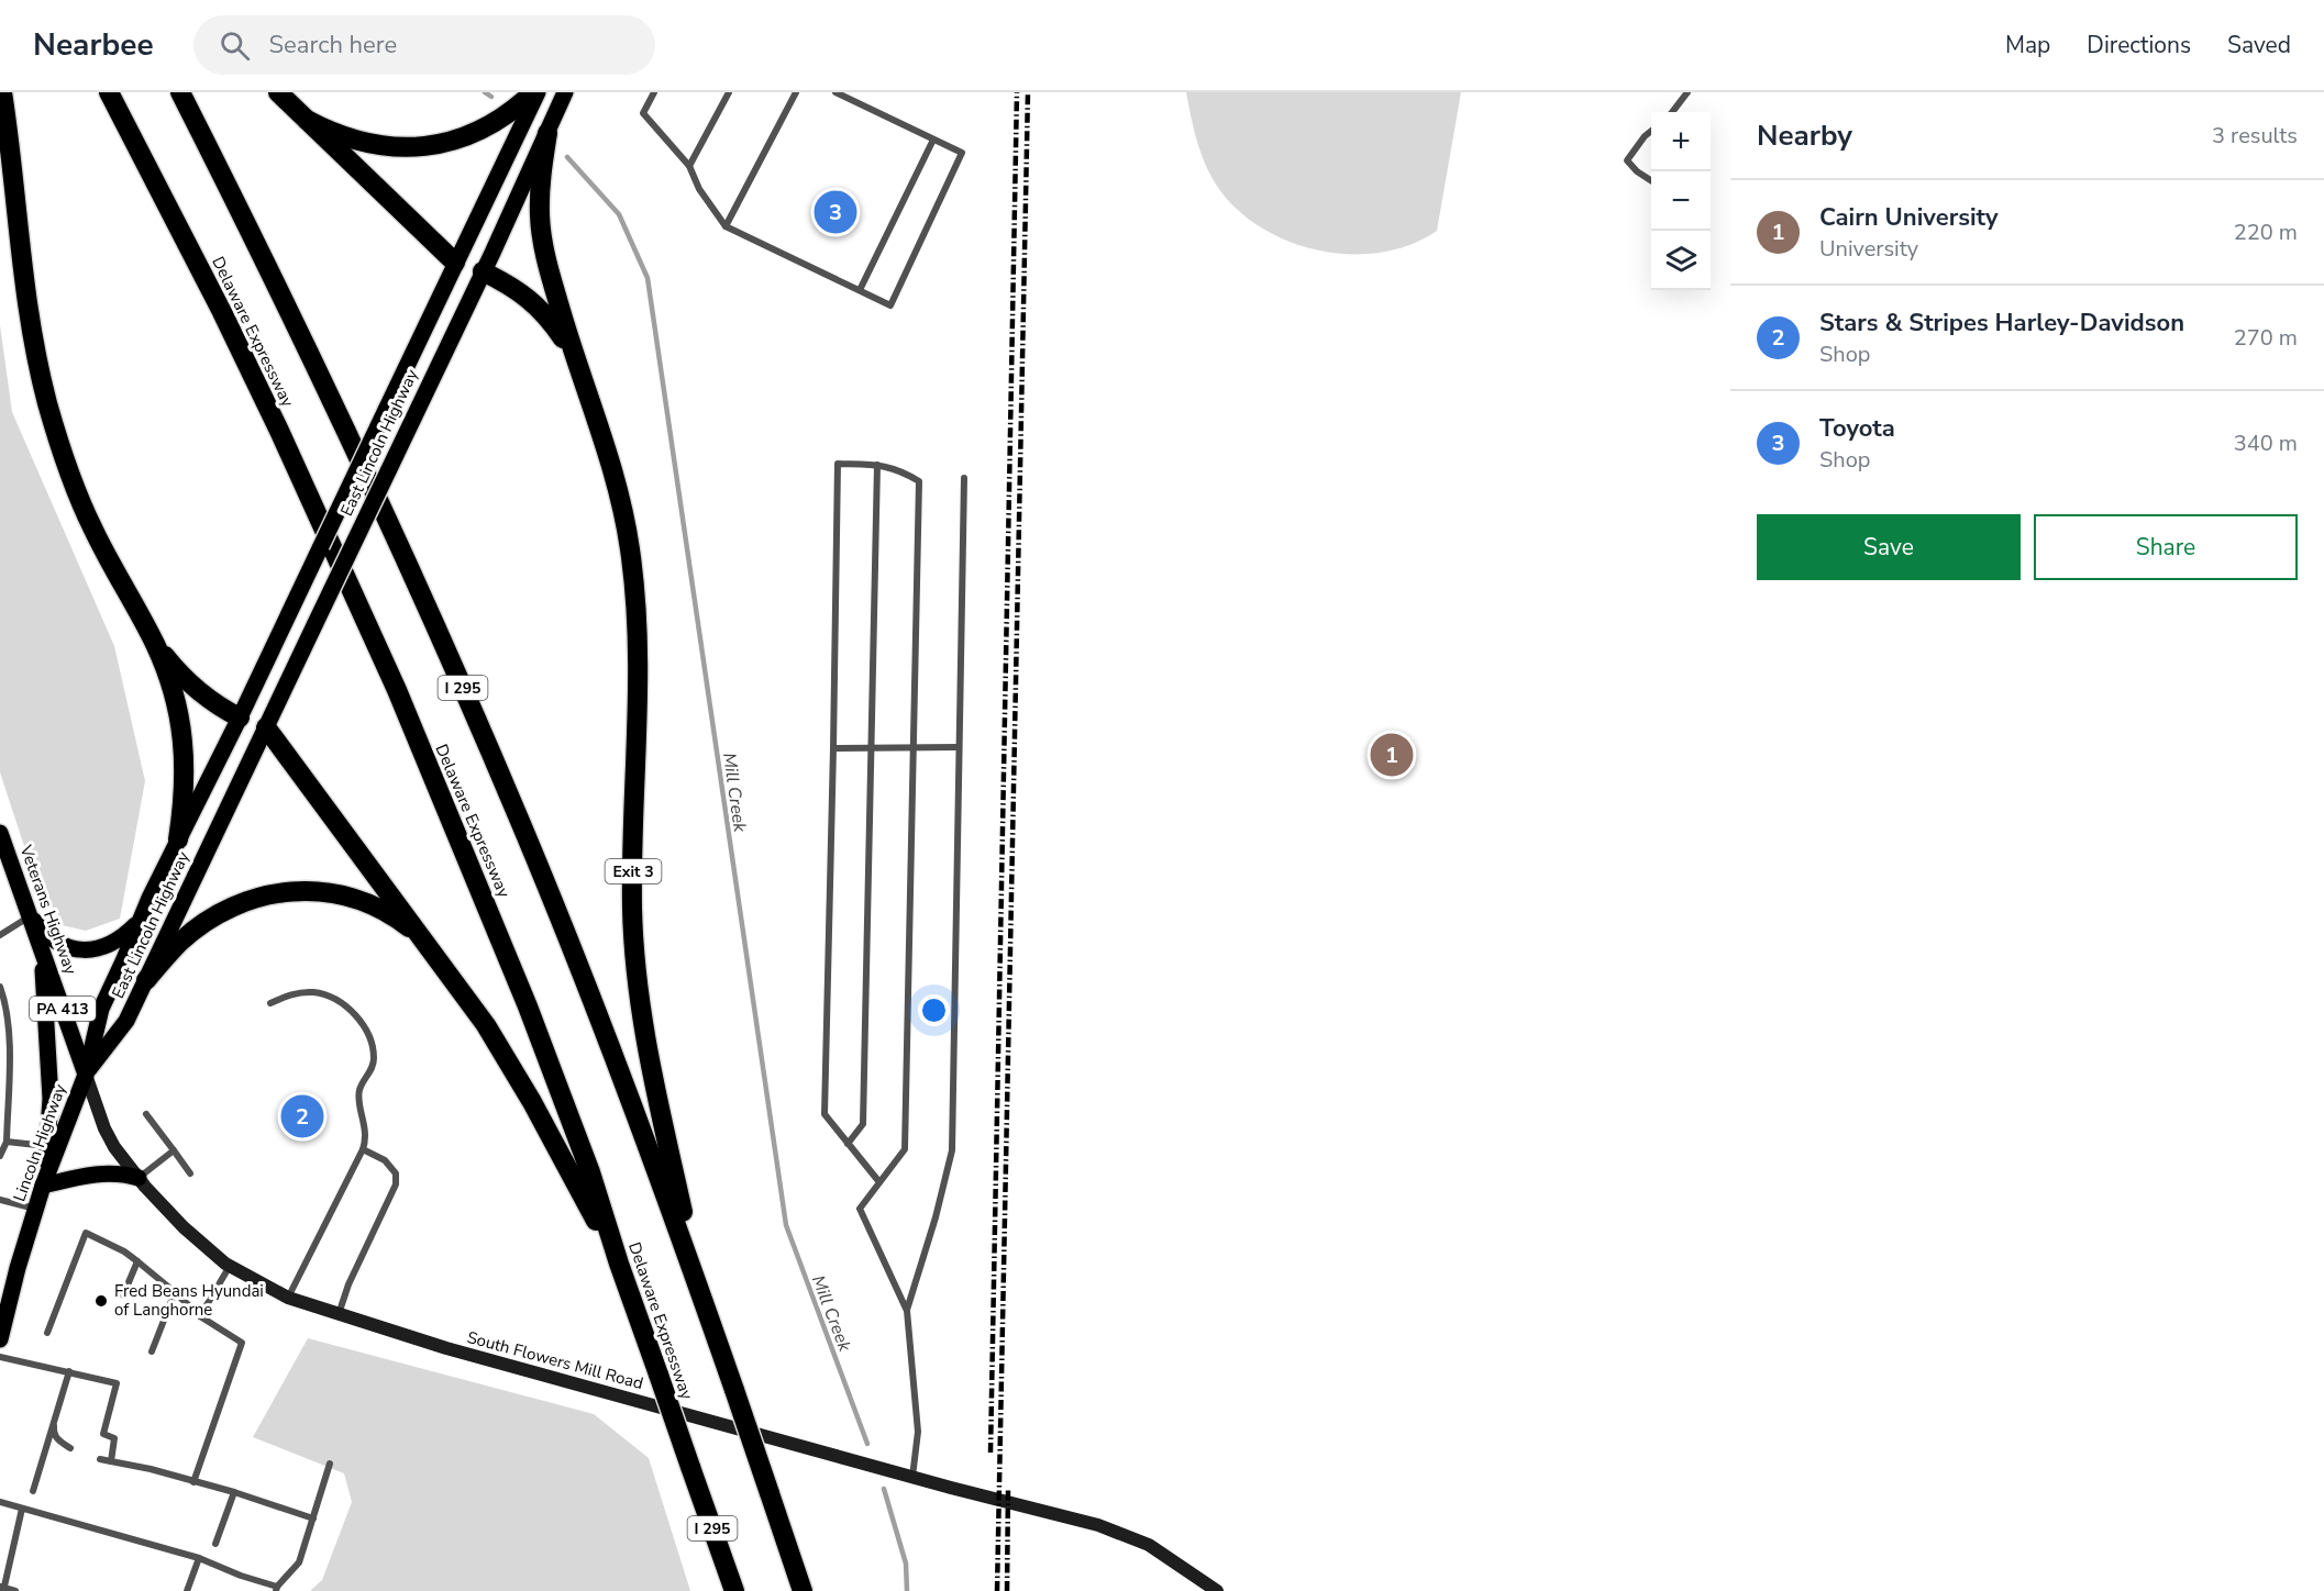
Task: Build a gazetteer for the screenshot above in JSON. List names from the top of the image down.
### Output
{
  "streets": {
    "highway": ["Delaware Expressway", "I 295", "Exit 3"],
    "main road": [
      "East Lincoln Highway",
      "Veterans Highway",
      "PA 413",
      "Lincoln Highway",
      "South Flowers Mill Road"
    ]
  },
  "crossings": [
    ["East Lincoln Highway", "Veterans Highway"],
    ["East Lincoln Highway", "PA 413"],
    ["East Lincoln Highway", "Lincoln Highway"],
    ["East Lincoln Highway", "South Flowers Mill Road"],
    ["I 295", "Exit 3"],
    ["Veterans Highway", "PA 413"],
    ["Veterans Highway", "Lincoln Highway"],
    ["Veterans Highway", "South Flowers Mill Road"],
    ["Lincoln Highway", "South Flowers Mill Road"]
  ],
  "water": ["Mill Creek"],
  "places": ["Fred Beans Hyundai of Langhorne"],
  "page": {
    "header": "Nearbee",
    "search": "Search here",
    "nav": ["Map", "Directions", "Saved"],
    "heading": ["Nearby", "3 results"],
    "map_buttons": ["+", "−"],
    "list": [
      {
        "mark": "1",
        "name": "Cairn University",
        "note": "University",
        "value": "220 m"
      },
      {
        "mark": "2",
        "name": "Stars & Stripes Harley-Davidson",
        "note": "Shop",
        "value": "270 m"
      },
      {
        "mark": "3",
        "name": "Toyota",
        "note": "Shop",
        "value": "340 m"
      }
    ],
    "pins": ["3", "1", "2"],
    "buttons": ["Save", "Share"]
  }
}
